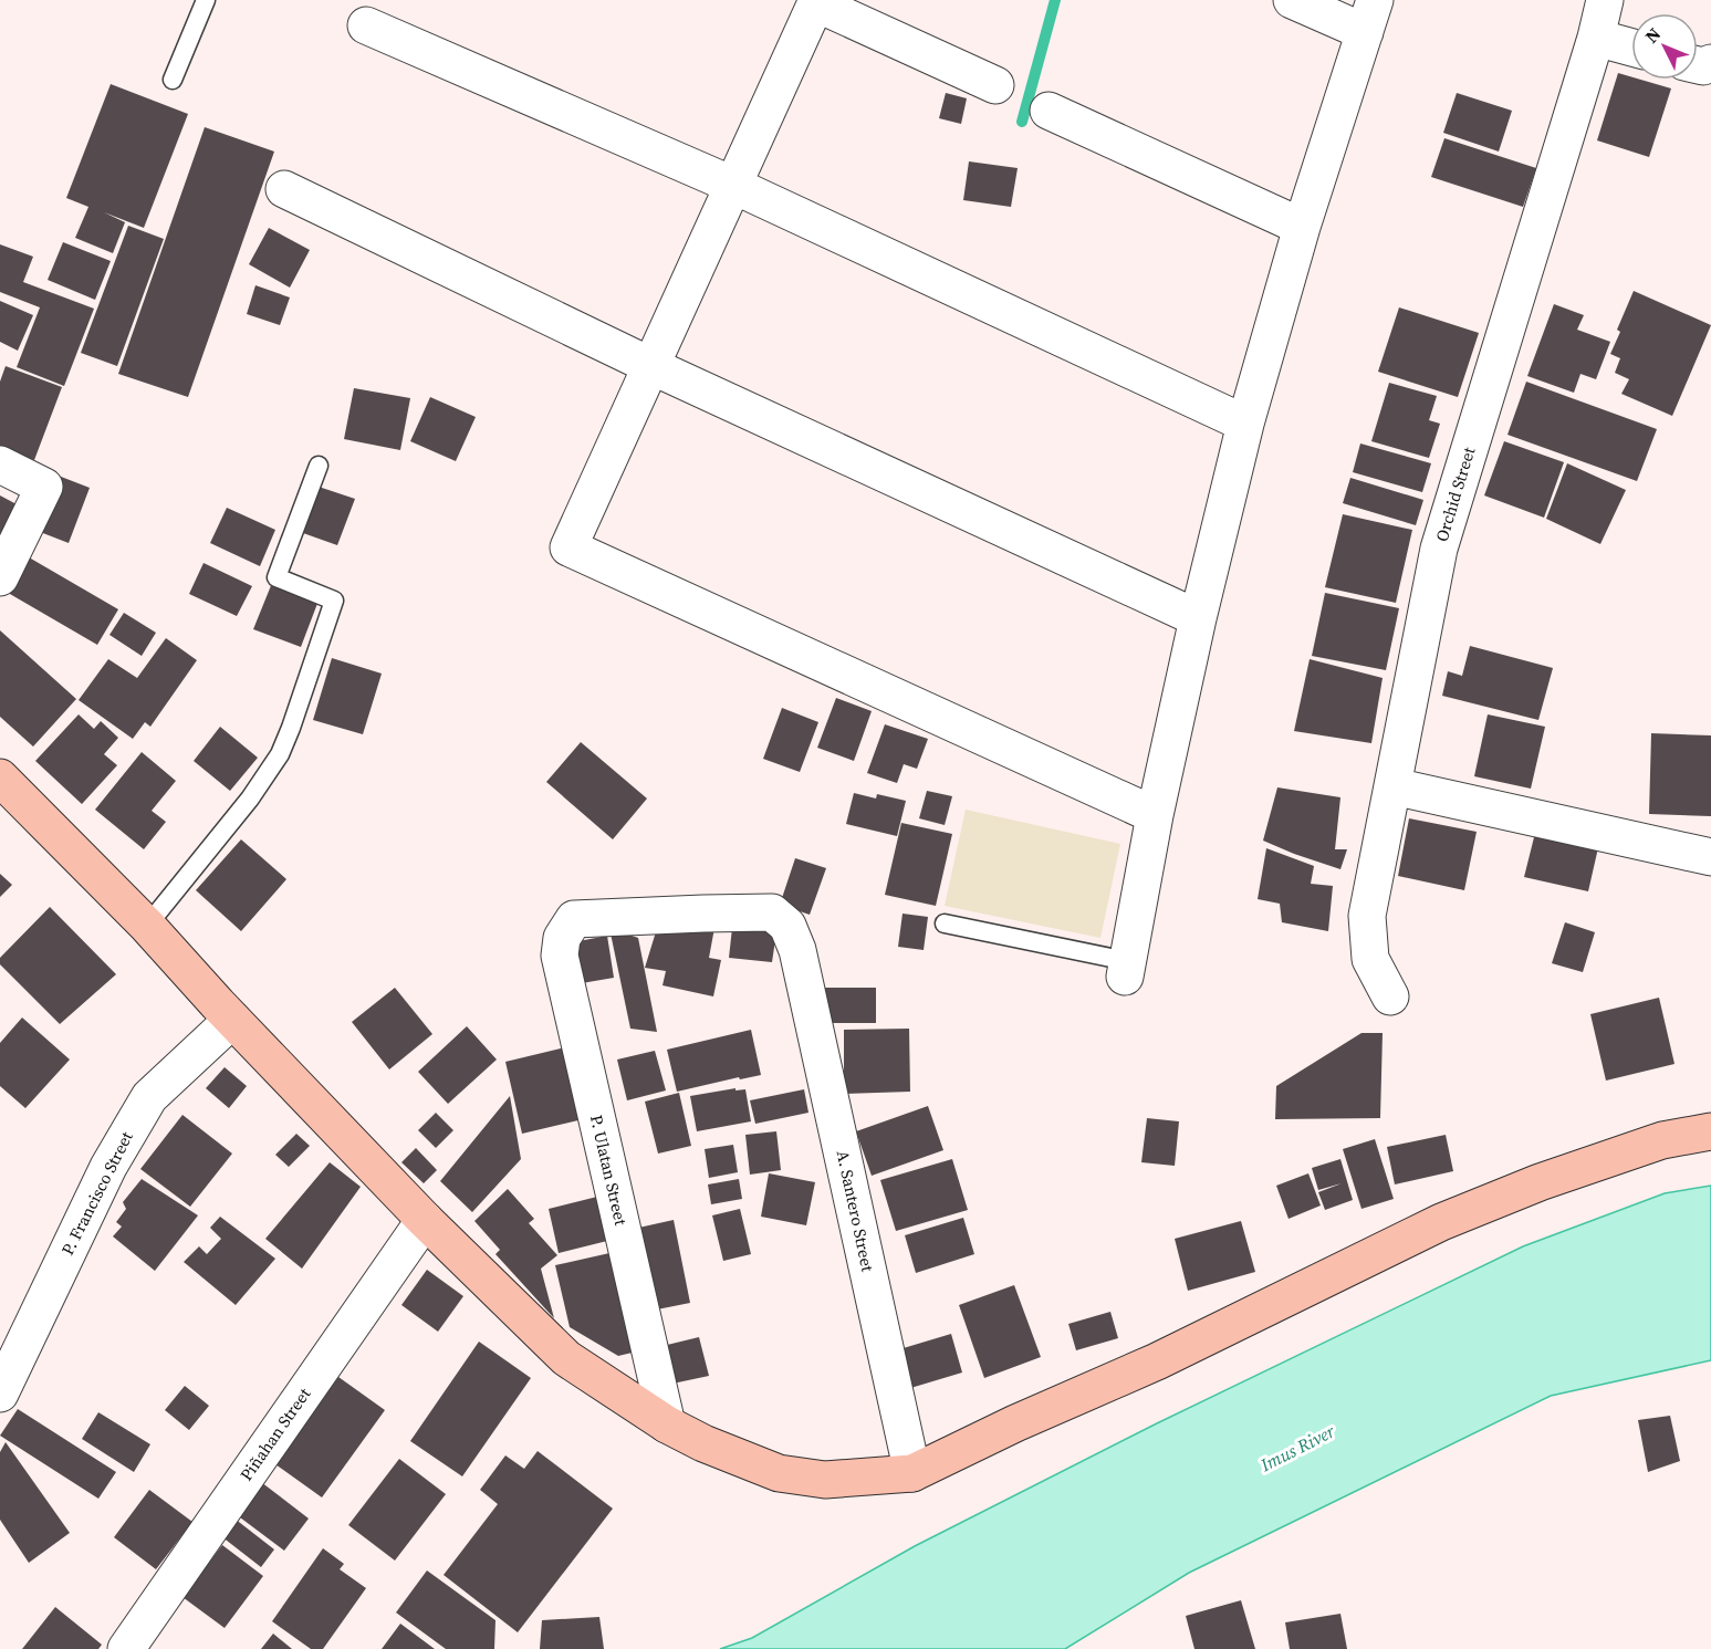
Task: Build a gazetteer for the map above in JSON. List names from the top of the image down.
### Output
{
  "streets": {
    "street": [
      "Orchid Street",
      "P. Ulatan Street",
      "P. Francisco Street",
      "A. Santero Street",
      "Piñahan Street"
    ]
  },
  "crossings": [
    ["P. Ulatan Street", "A. Santero Street"]
  ],
  "water": ["Imus River"],
  "north": "top left"
}
